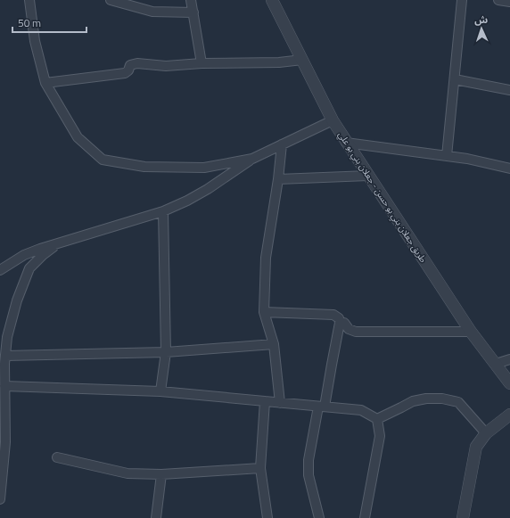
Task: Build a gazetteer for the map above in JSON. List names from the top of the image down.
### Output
{
  "streets": {
    "street": ["طريق جعلان بني بو حسن - جعلان بني بو علي"]
  },
  "scale_bar": "50 m",
  "north": "top"
}
